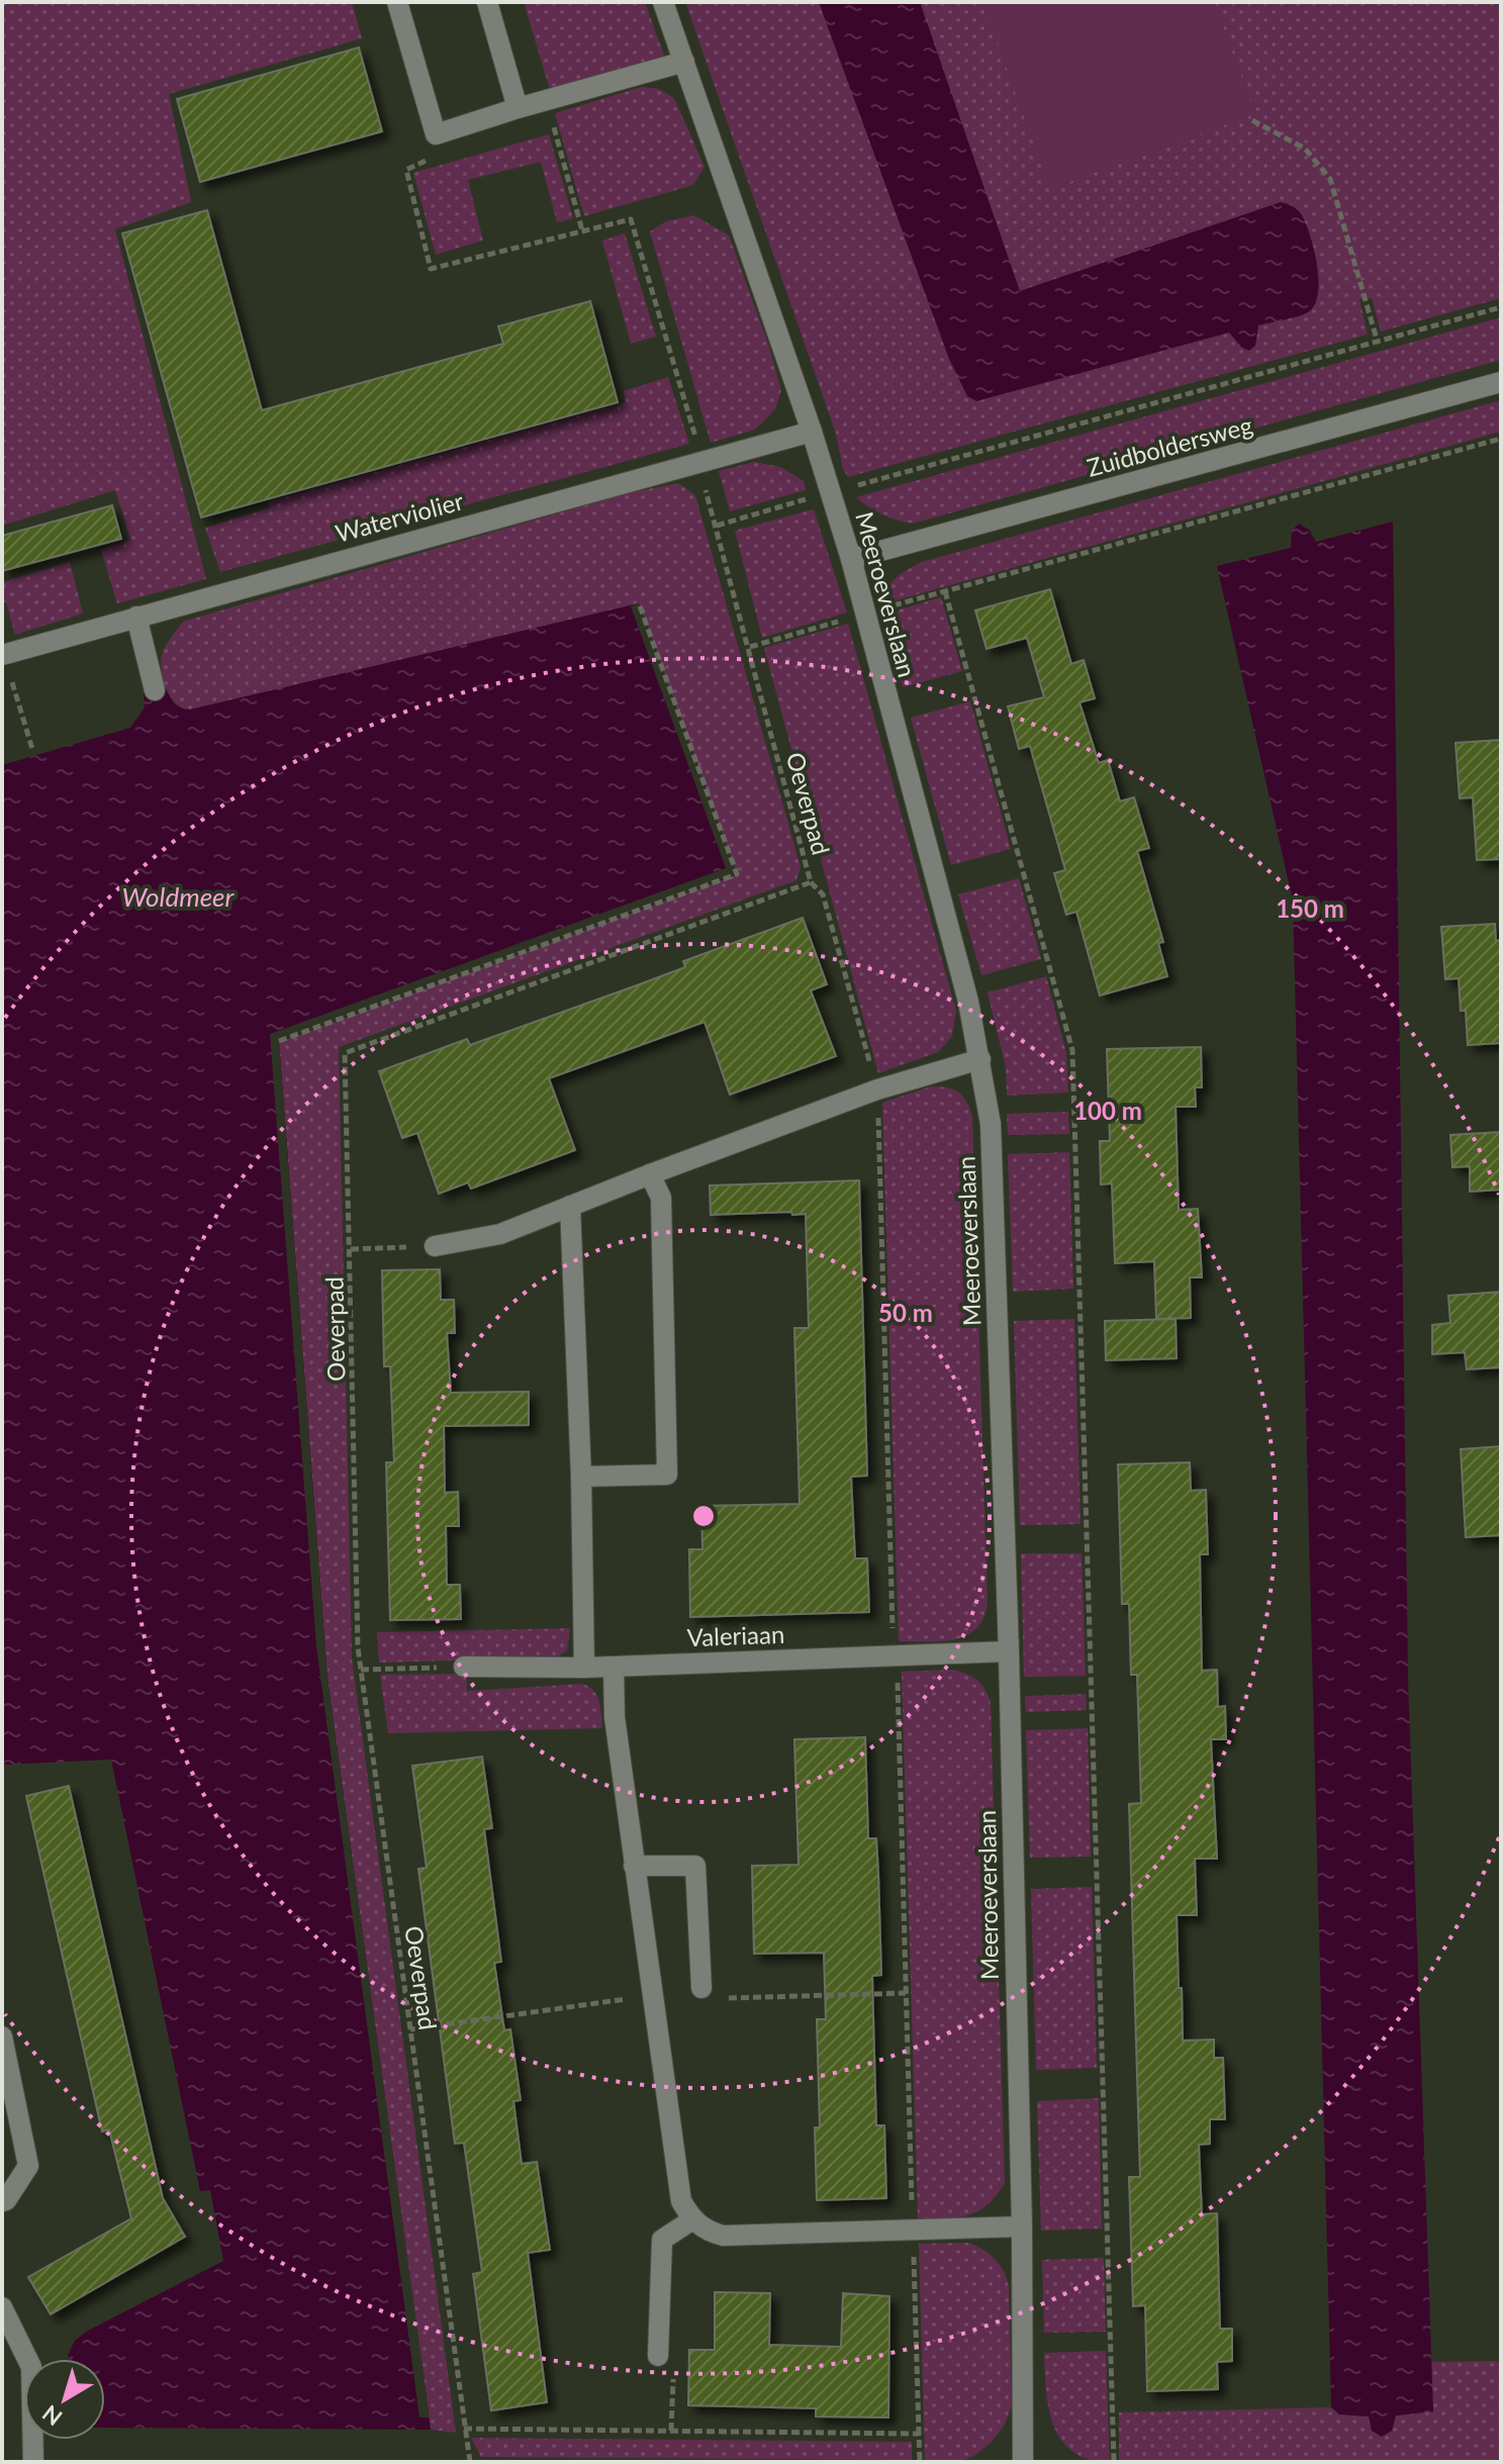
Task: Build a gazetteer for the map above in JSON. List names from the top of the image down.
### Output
{
  "streets": {
    "street": [
      "Zuidboldersweg",
      "Waterviolier",
      "Meeroeverslaan",
      "Valeriaan"
    ],
    "path": ["Oeverpad"]
  },
  "crossings": [
    ["Zuidboldersweg", "Meeroeverslaan"],
    ["Waterviolier", "Meeroeverslaan"],
    ["Meeroeverslaan", "Oeverpad"],
    ["Meeroeverslaan", "Valeriaan"]
  ],
  "water": ["Woldmeer"],
  "north": "bottom left",
  "rings": ["150 m", "100 m", "50 m"]
}
